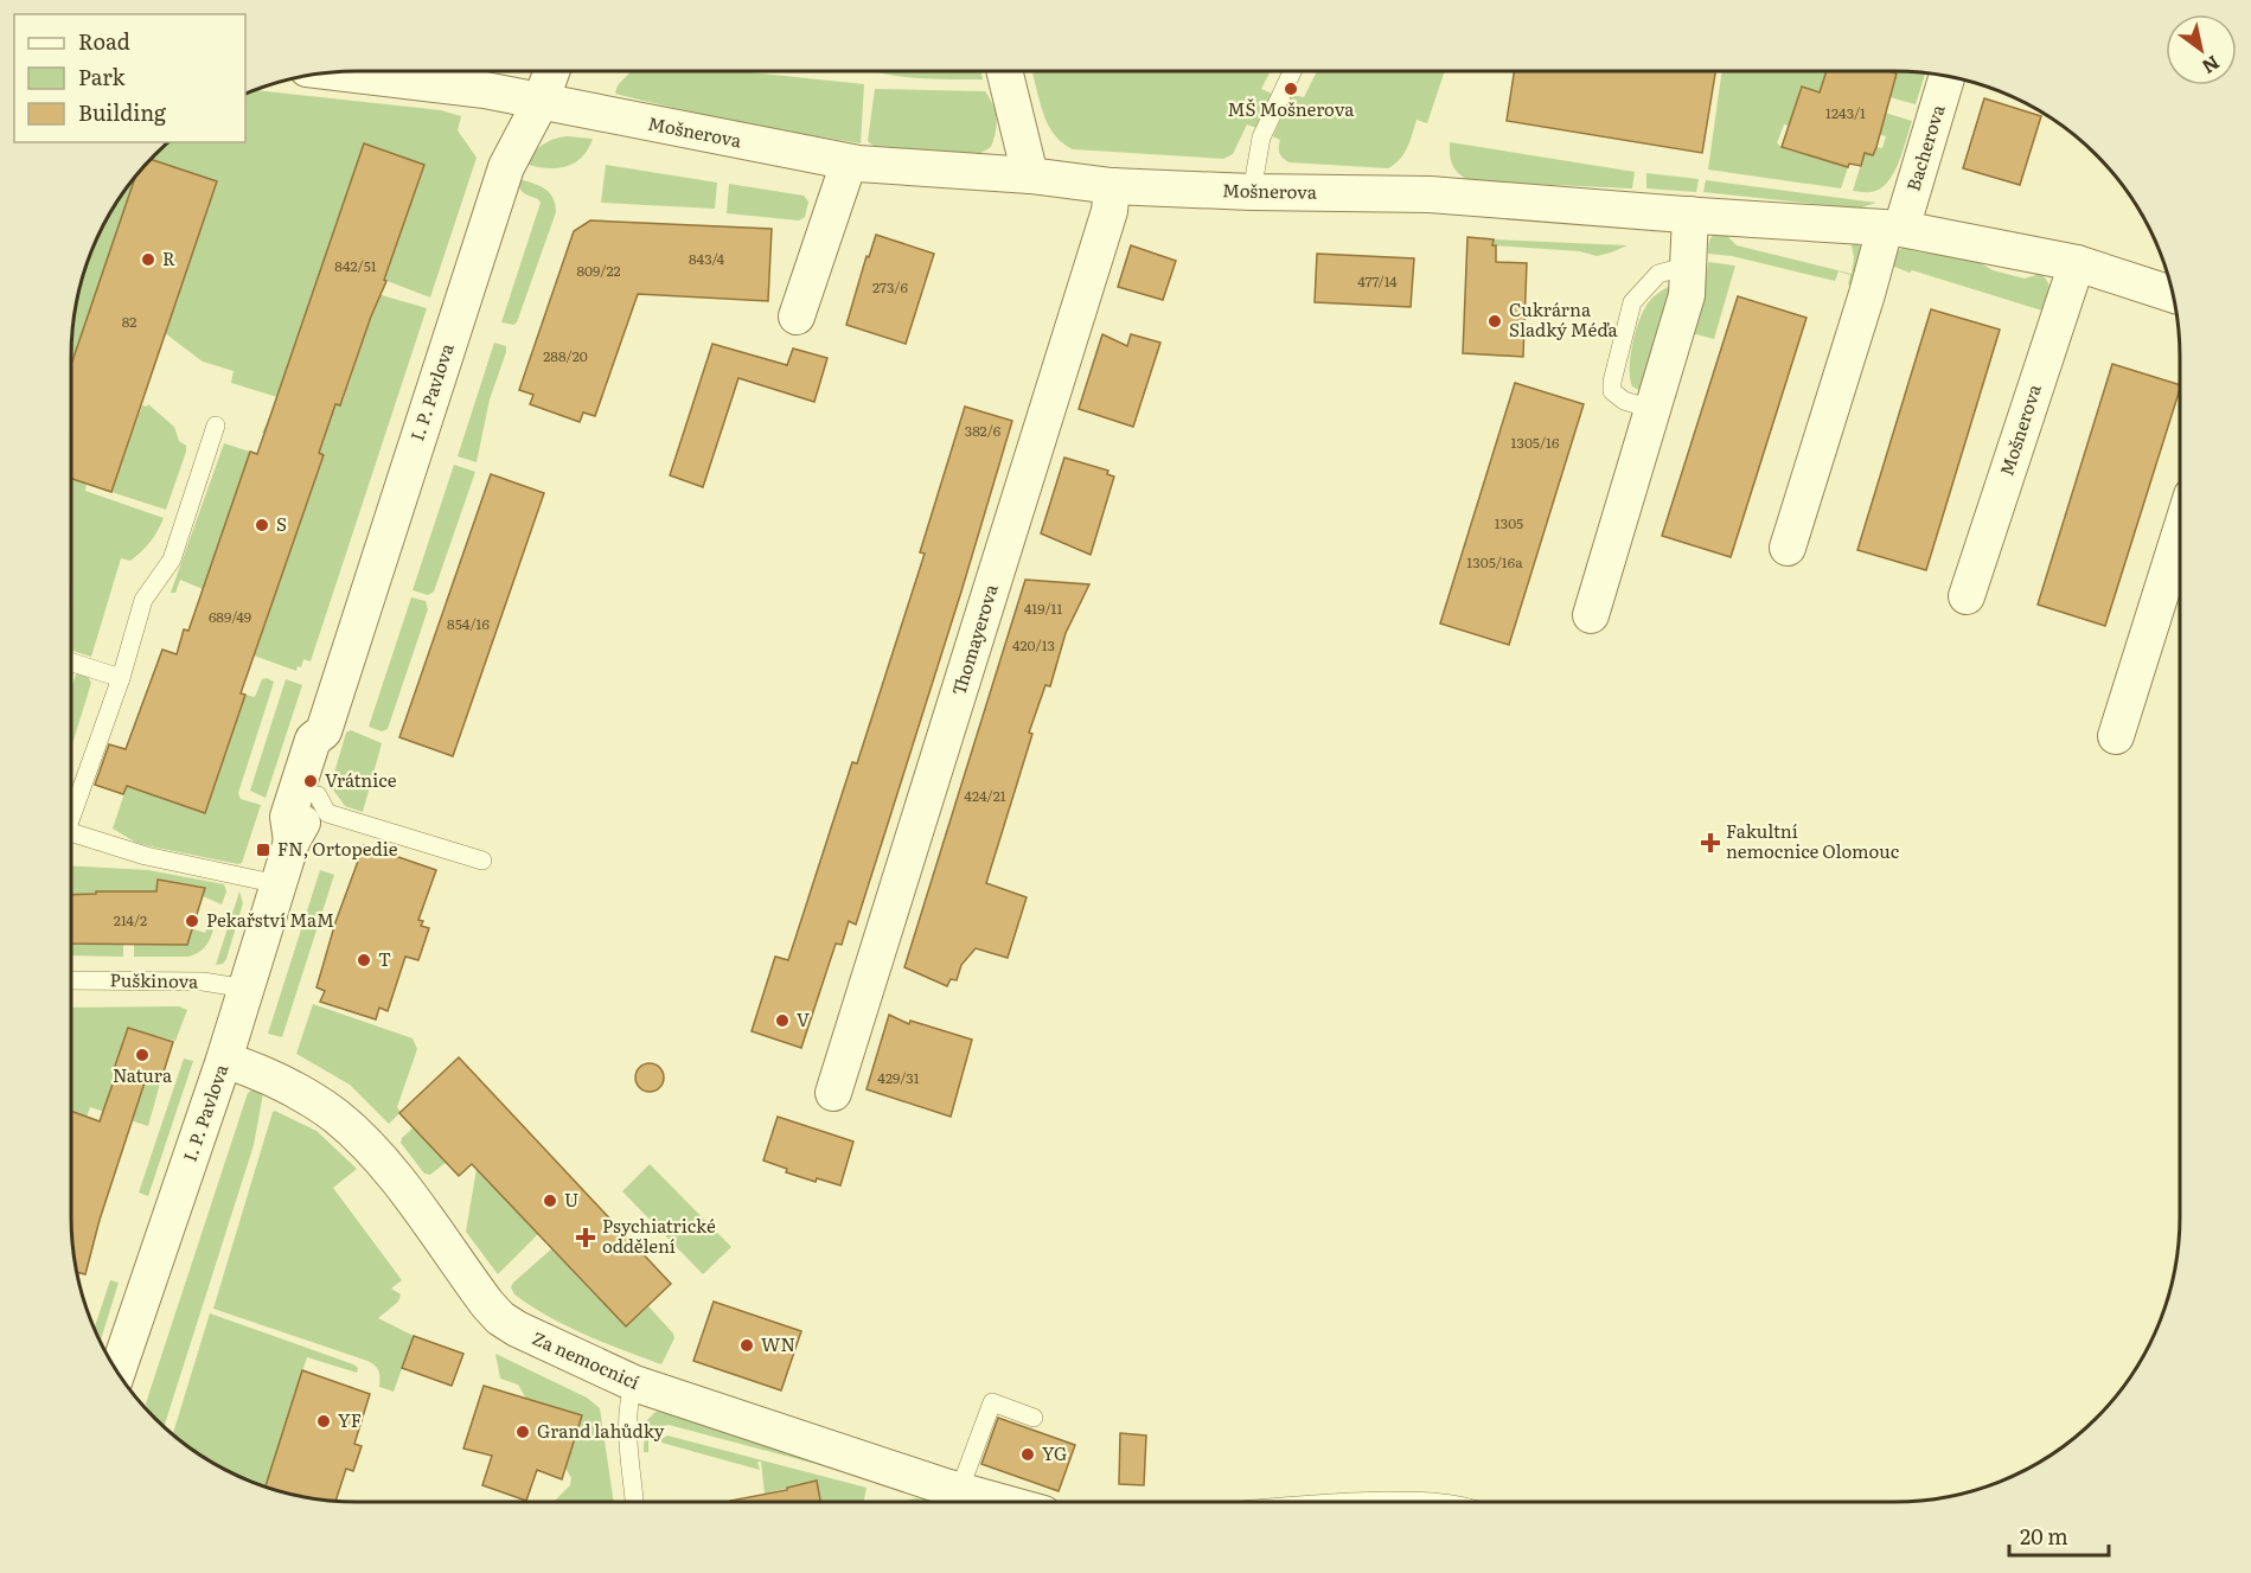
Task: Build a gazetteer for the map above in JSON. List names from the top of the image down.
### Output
{
  "streets": {
    "street": [
      "Mošnerova",
      "Bacherova",
      "I. P. Pavlova",
      "Thomayerova",
      "Za nemocnicí"
    ],
    "lane": ["Puškinova"]
  },
  "crossings": [
    ["Mošnerova", "Bacherova"],
    ["Mošnerova", "I. P. Pavlova"],
    ["Mošnerova", "Thomayerova"],
    ["I. P. Pavlova", "Puškinova"],
    ["I. P. Pavlova", "Za nemocnicí"]
  ],
  "places": {
    "other": [
      "MŠ Mošnerova",
      "R",
      "Cukrárna Sladký Méďa",
      "S",
      "Vrátnice",
      "Pekařství MaM",
      "T",
      "V",
      "Natura",
      "U",
      "WN",
      "YF",
      "Grand lahůdky",
      "YG"
    ],
    "health": ["Fakultní nemocnice Olomouc", "Psychiatrické oddělení"],
    "transit": ["FN, Ortopedie"]
  },
  "house_numbers": [
    "1243/1",
    "843/4",
    "842/51",
    "809/22",
    "477/14",
    "273/6",
    "82",
    "288/20",
    "382/6",
    "1305/16",
    "1305",
    "1305/16a",
    "419/11",
    "689/49",
    "854/16",
    "420/13",
    "424/21",
    "214/2",
    "429/31"
  ],
  "legend": ["Road", "Park", "Building"],
  "scale_bar": "20 m",
  "north": "bottom right"
}
